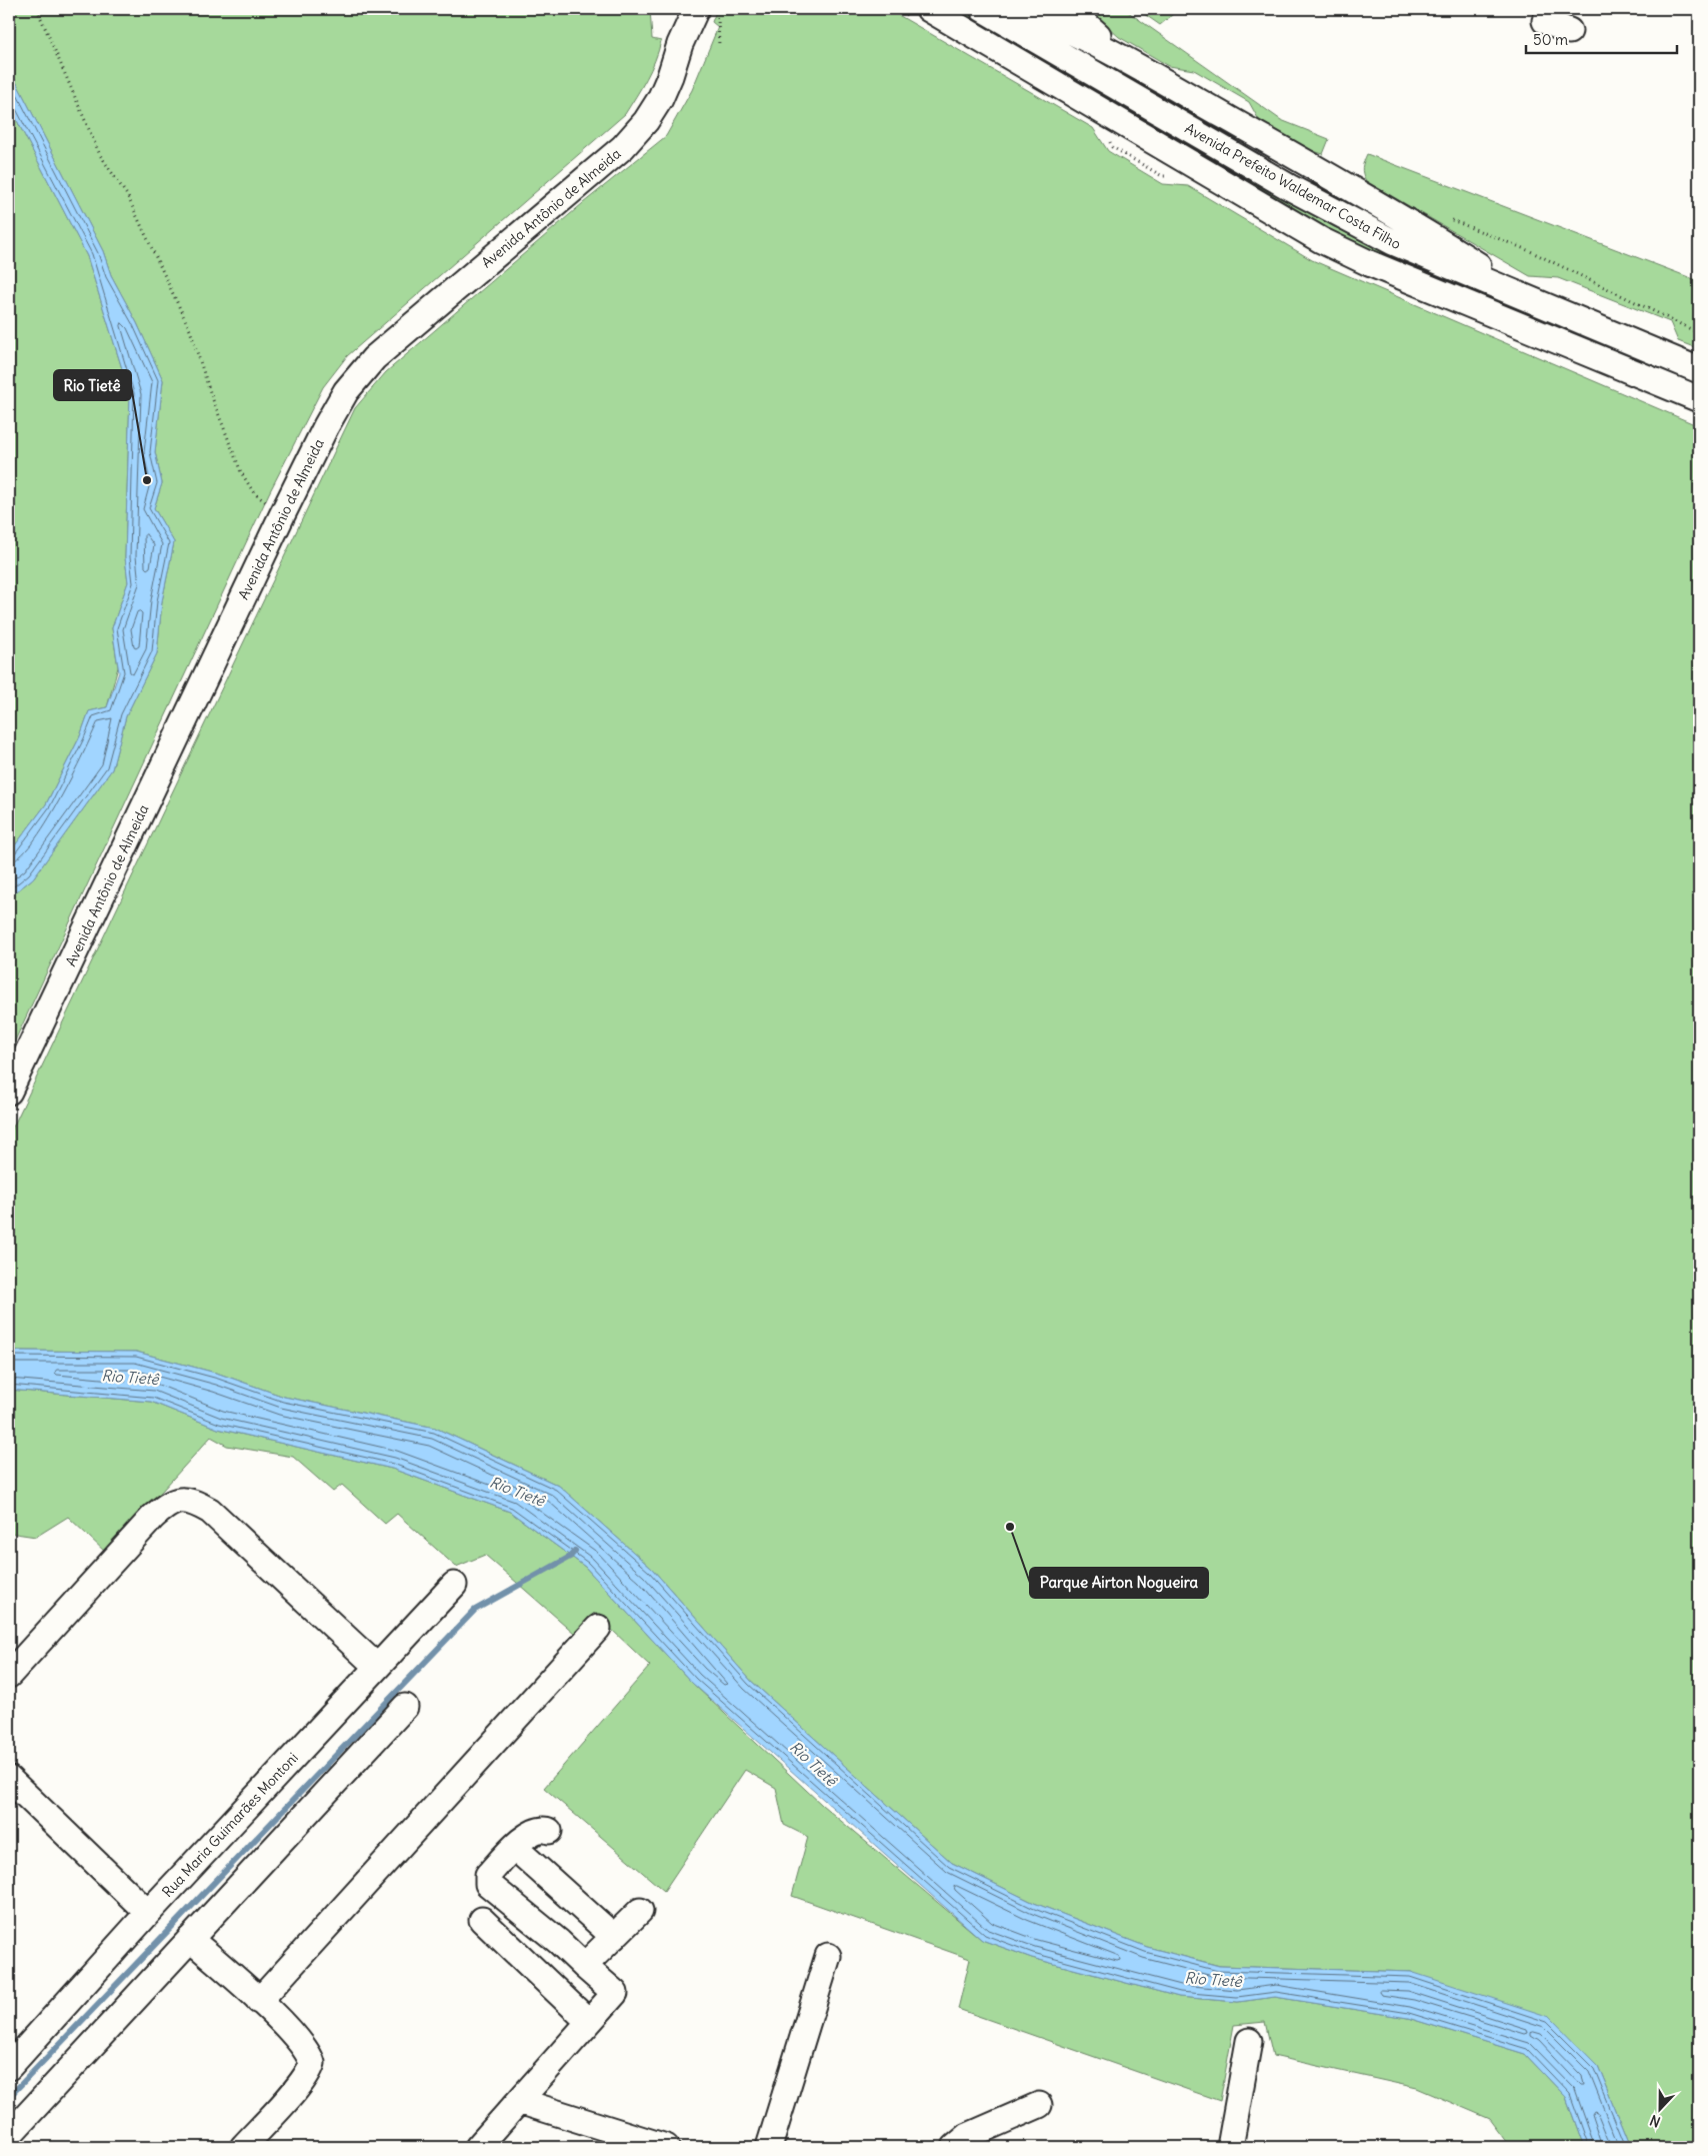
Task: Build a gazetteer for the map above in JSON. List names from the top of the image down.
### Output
{
  "streets": {
    "street": ["Avenida Prefeito Waldemar Costa Filho", "Avenida Antônio de Almeida", "Rua Maria Guimarães Montoni"]
  },
  "water": ["Rio Tietê"],
  "places": ["Rio Tietê", "Parque Airton Nogueira"],
  "scale_bar": "50 m",
  "north": "bottom"
}
